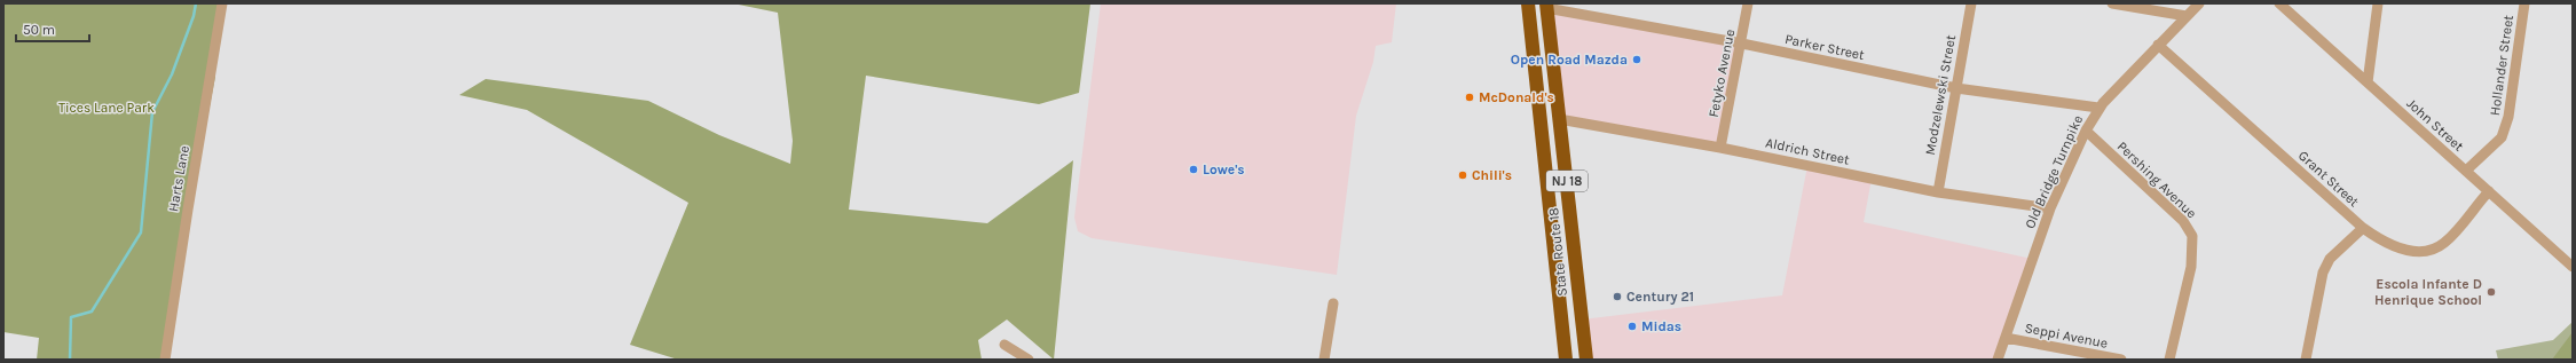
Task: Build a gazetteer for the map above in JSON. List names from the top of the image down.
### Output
{
  "streets": {
    "highway": ["NJ 18", "State Route 18"],
    "street": [
      "Parker Street",
      "Hollander Street",
      "Fetyko Avenue",
      "Modzelewski Street",
      "John Street",
      "Aldrich Street",
      "Old Bridge Turnpike",
      "Harts Lane",
      "Grant Street",
      "Pershing Avenue",
      "Seppi Avenue"
    ]
  },
  "crossings": [
    ["Parker Street", "Fetyko Avenue"],
    ["Parker Street", "Modzelewski Street"],
    ["Parker Street", "Old Bridge Turnpike"],
    ["Parker Street", "State Route 18"],
    ["Hollander Street", "John Street"],
    ["Fetyko Avenue", "Aldrich Street"],
    ["Modzelewski Street", "Aldrich Street"],
    ["John Street", "Grant Street"],
    ["Aldrich Street", "Old Bridge Turnpike"],
    ["Aldrich Street", "State Route 18"],
    ["Old Bridge Turnpike", "Grant Street"],
    ["Old Bridge Turnpike", "Pershing Avenue"],
    ["Old Bridge Turnpike", "Seppi Avenue"]
  ],
  "parks": ["Tices Lane Park"],
  "places": [
    "Open Road Mazda",
    "McDonald's",
    "Lowe's",
    "Chili's",
    "Escola Infante D Henrique School",
    "Century 21",
    "Midas"
  ],
  "scale_bar": "50 m"
}
